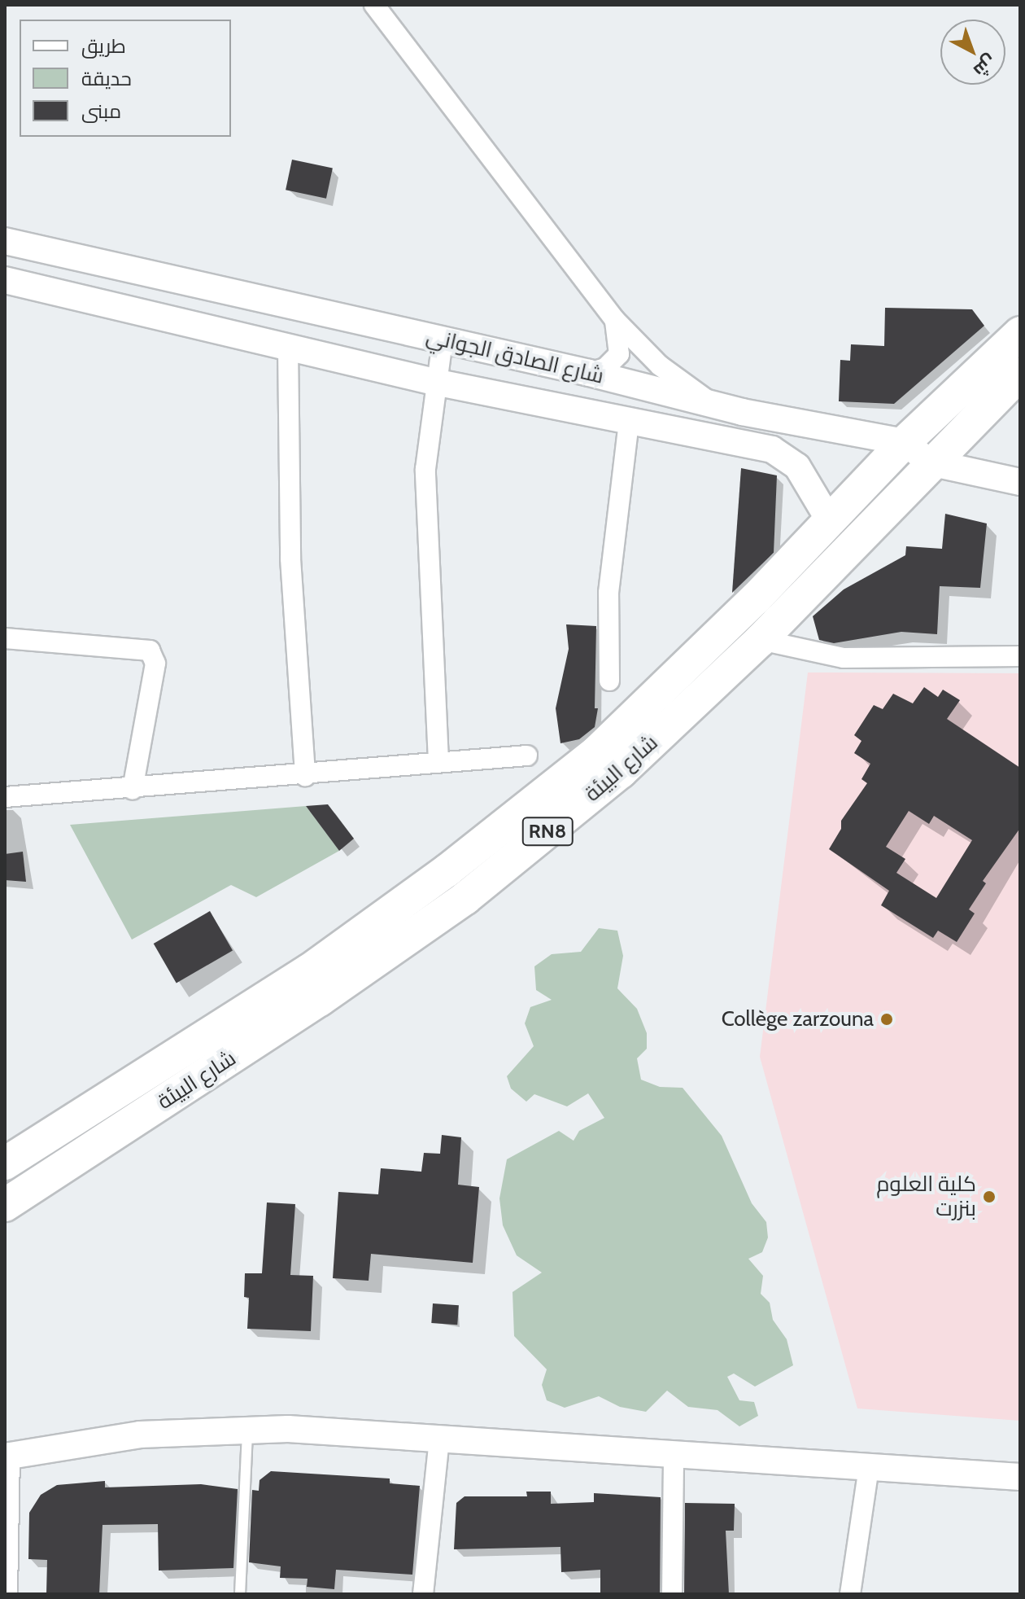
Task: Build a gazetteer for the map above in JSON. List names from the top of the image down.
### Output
{
  "streets": {
    "main road": ["شارع البيئة", "RN8"],
    "street": ["شارع الصادق الجواني"]
  },
  "crossings": [
    ["شارع الصادق الجواني", "شارع البيئة"]
  ],
  "places": ["Collège zarzouna", "كلية العلوم بنزرت"],
  "legend": ["طريق", "حديقة", "مبنى"],
  "north": "bottom right"
}
